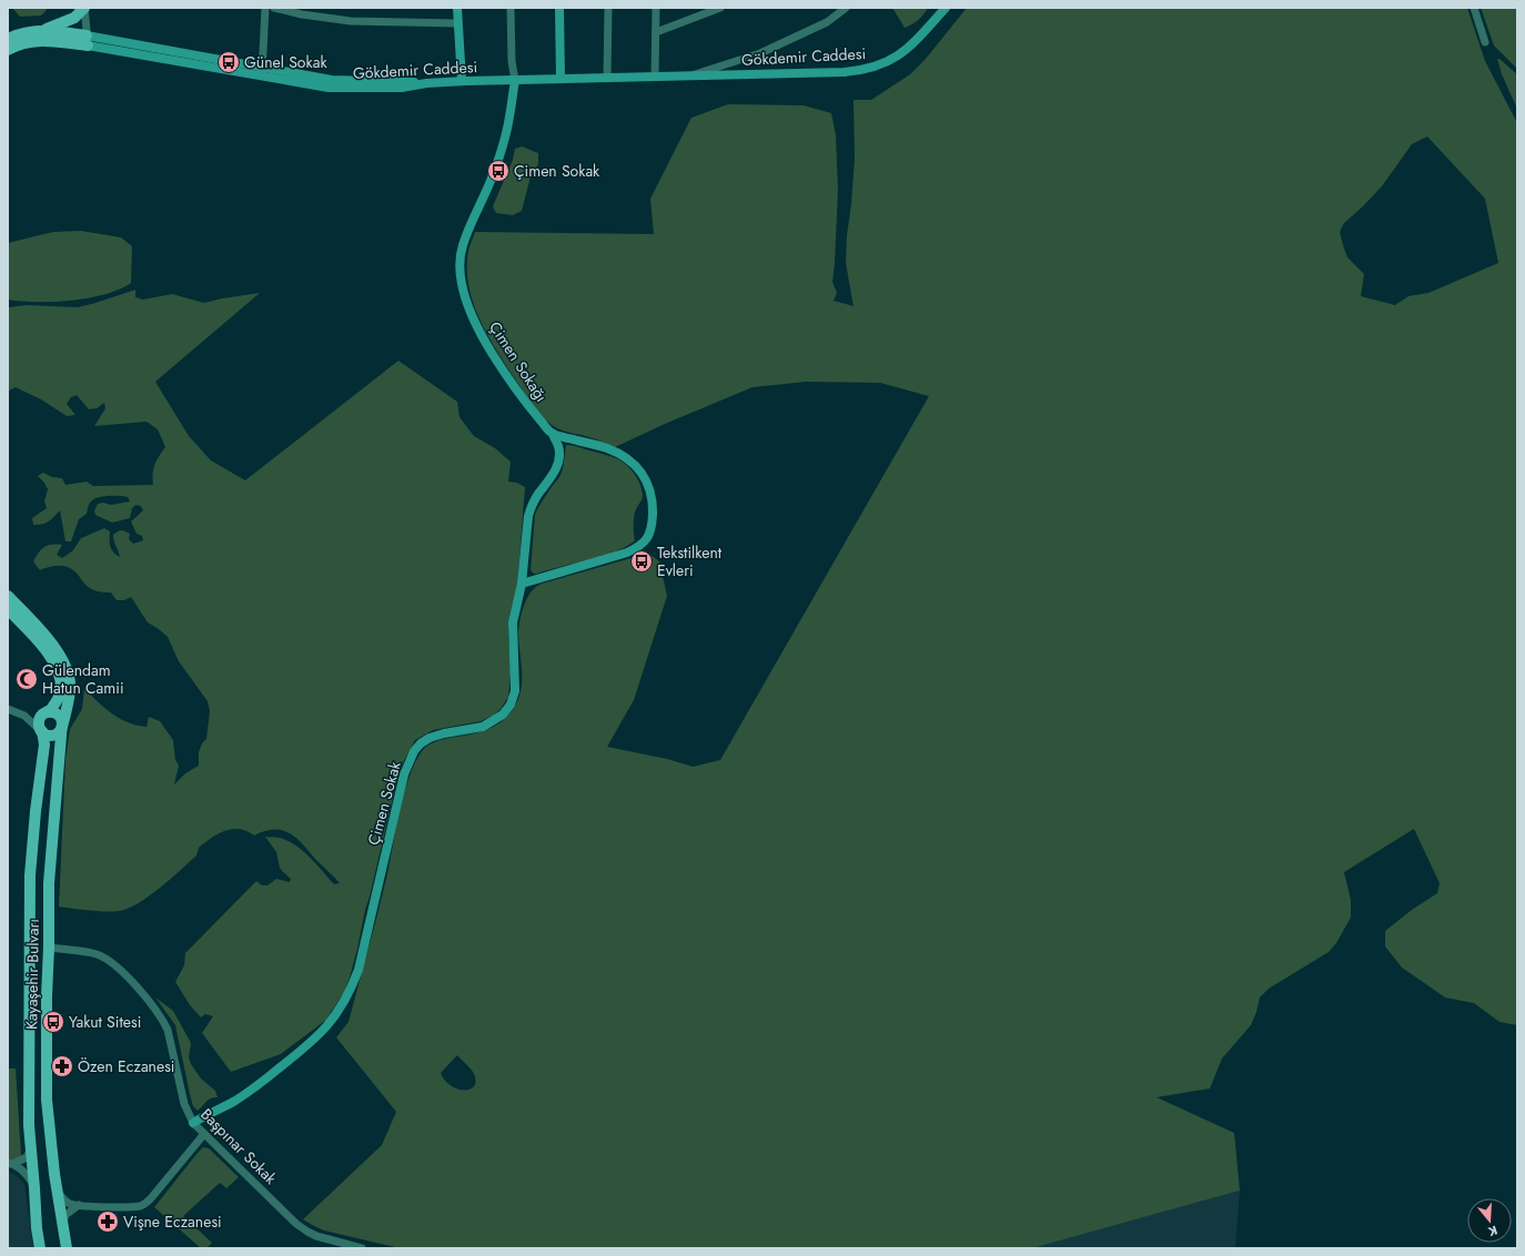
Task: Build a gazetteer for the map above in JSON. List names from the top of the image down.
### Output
{
  "streets": {
    "main road": [
      "Gökdemir Caddesi",
      "Çimen Sokağı",
      "Çimen Sokak",
      "Kayaşehir Bulvarı"
    ],
    "street": ["Başpınar Sokak"]
  },
  "crossings": [
    ["Gökdemir Caddesi", "Çimen Sokağı"],
    ["Çimen Sokağı", "Çimen Sokak"],
    ["Çimen Sokak", "Başpınar Sokak"],
    ["Kayaşehir Bulvarı", "Başpınar Sokak"]
  ],
  "places": {
    "bus stop": [
      "Günel Sokak",
      "Çimen Sokak",
      "Tekstilkent Evleri",
      "Yakut Sitesi"
    ],
    "mosque": ["Gülendam Hatun Camii"],
    "pharmacy": ["Özen Eczanesi", "Vişne Eczanesi"]
  },
  "north": "bottom"
}
